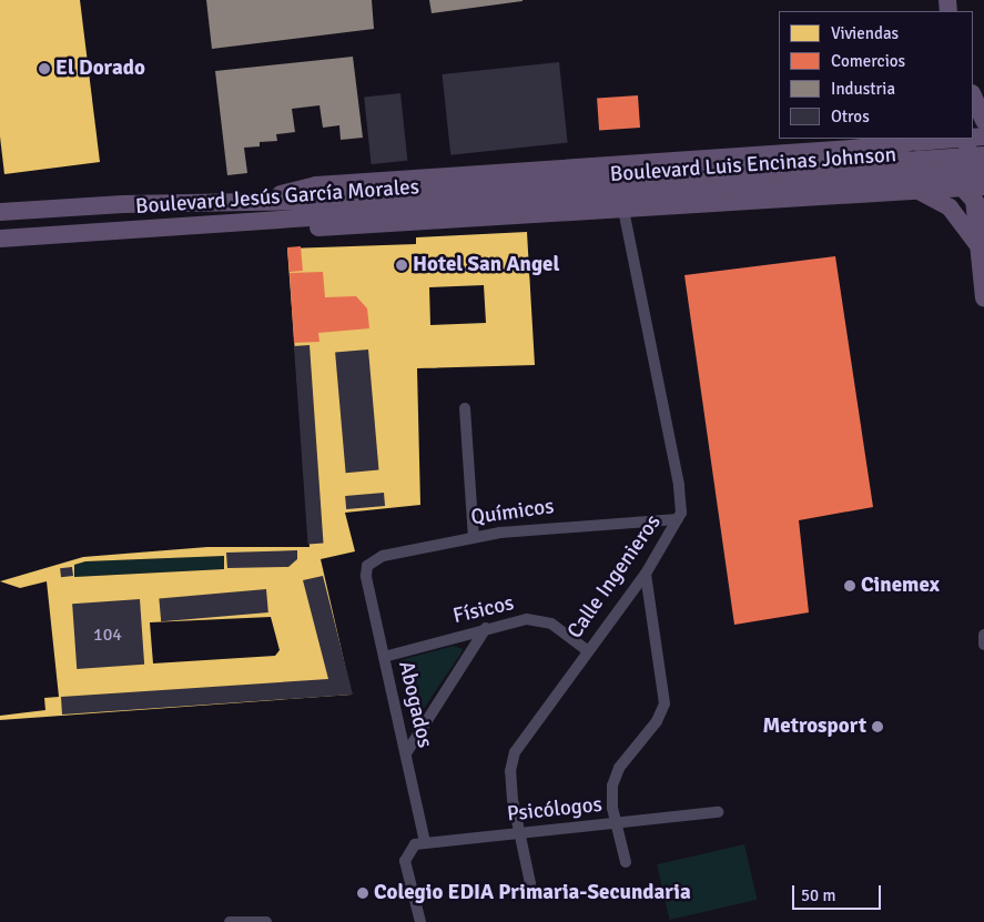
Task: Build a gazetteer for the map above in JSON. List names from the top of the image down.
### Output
{
  "streets": {
    "main road": ["Boulevard Luis Encinas Johnson", "Boulevard Jesús García Morales"],
    "street": [
      "Químicos",
      "Calle Ingenieros",
      "Físicos",
      "Abogados",
      "Psicólogos"
    ]
  },
  "crossings": [
    ["Boulevard Luis Encinas Johnson", "Boulevard Jesús García Morales"],
    ["Químicos", "Calle Ingenieros"],
    ["Químicos", "Abogados"],
    ["Calle Ingenieros", "Físicos"],
    ["Calle Ingenieros", "Psicólogos"],
    ["Físicos", "Abogados"],
    ["Abogados", "Psicólogos"]
  ],
  "places": [
    "El Dorado",
    "Hotel San Angel",
    "Cinemex",
    "Metrosport",
    "Colegio EDIA Primaria-Secundaria"
  ],
  "house_numbers": ["104"],
  "legend": [
    "Viviendas",
    "Comercios",
    "Industria",
    "Otros"
  ],
  "scale_bar": "50 m"
}
